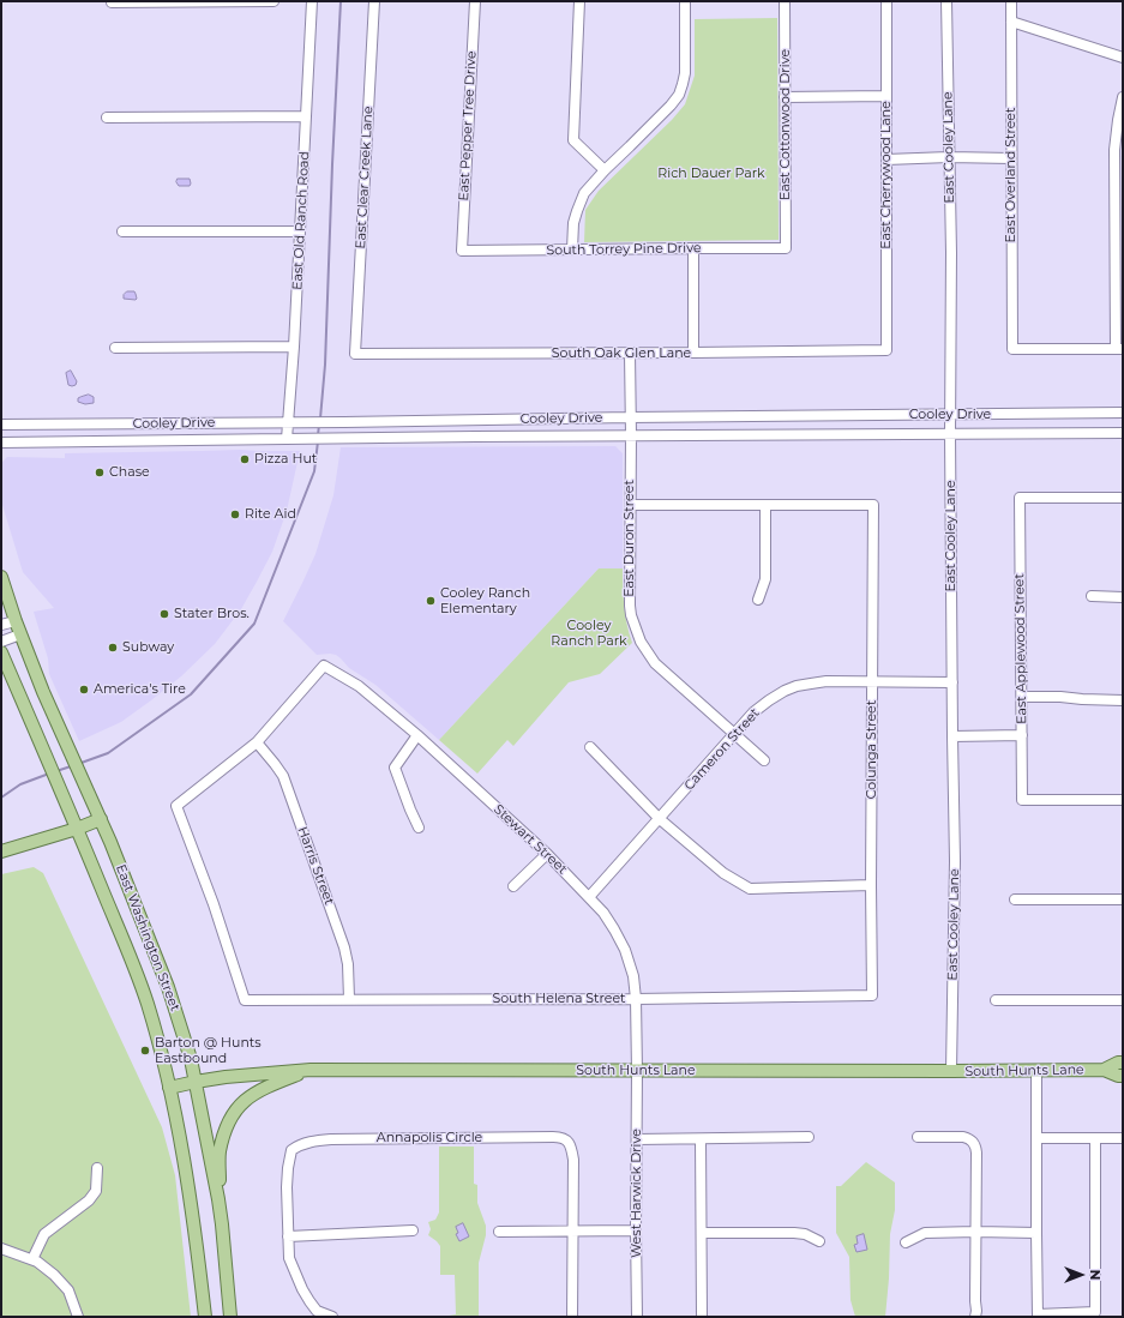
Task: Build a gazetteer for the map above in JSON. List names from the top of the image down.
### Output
{
  "streets": {
    "main road": ["East Washington Street", "South Hunts Lane"],
    "street": [
      "East Cottonwood Drive",
      "East Pepper Tree Drive",
      "East Cooley Lane",
      "East Cherrywood Lane",
      "East Overland Street",
      "East Clear Creek Lane",
      "East Old Ranch Road",
      "South Torrey Pine Drive",
      "South Oak Glen Lane",
      "Cooley Drive",
      "East Duron Street",
      "East Applewood Street",
      "Cameron Street",
      "Colunga Street",
      "Stewart Street",
      "Harris Street",
      "South Helena Street",
      "Annapolis Circle",
      "West Harwick Drive"
    ]
  },
  "crossings": [
    ["East Cottonwood Drive", "South Torrey Pine Drive"],
    ["East Pepper Tree Drive", "South Torrey Pine Drive"],
    ["East Cooley Lane", "Cooley Drive"],
    ["East Cooley Lane", "Cameron Street"],
    ["East Cooley Lane", "South Hunts Lane"],
    ["East Cherrywood Lane", "South Oak Glen Lane"],
    ["East Clear Creek Lane", "South Oak Glen Lane"],
    ["East Old Ranch Road", "Cooley Drive"],
    ["South Oak Glen Lane", "East Duron Street"],
    ["Cooley Drive", "East Duron Street"],
    ["East Duron Street", "Cameron Street"],
    ["Cameron Street", "Colunga Street"],
    ["Cameron Street", "Stewart Street"],
    ["Colunga Street", "South Helena Street"],
    ["Stewart Street", "Harris Street"],
    ["Stewart Street", "South Helena Street"],
    ["Stewart Street", "South Hunts Lane"],
    ["Stewart Street", "West Harwick Drive"],
    ["Harris Street", "South Helena Street"],
    ["East Washington Street", "South Hunts Lane"],
    ["South Hunts Lane", "West Harwick Drive"]
  ],
  "parks": ["Rich Dauer Park", "Cooley Ranch Park"],
  "places": [
    "Pizza Hut",
    "Chase",
    "Rite Aid",
    "Cooley Ranch Elementary",
    "Stater Bros.",
    "Subway",
    "America's Tire",
    "Barton @ Hunts Eastbound"
  ],
  "north": "right"
}
